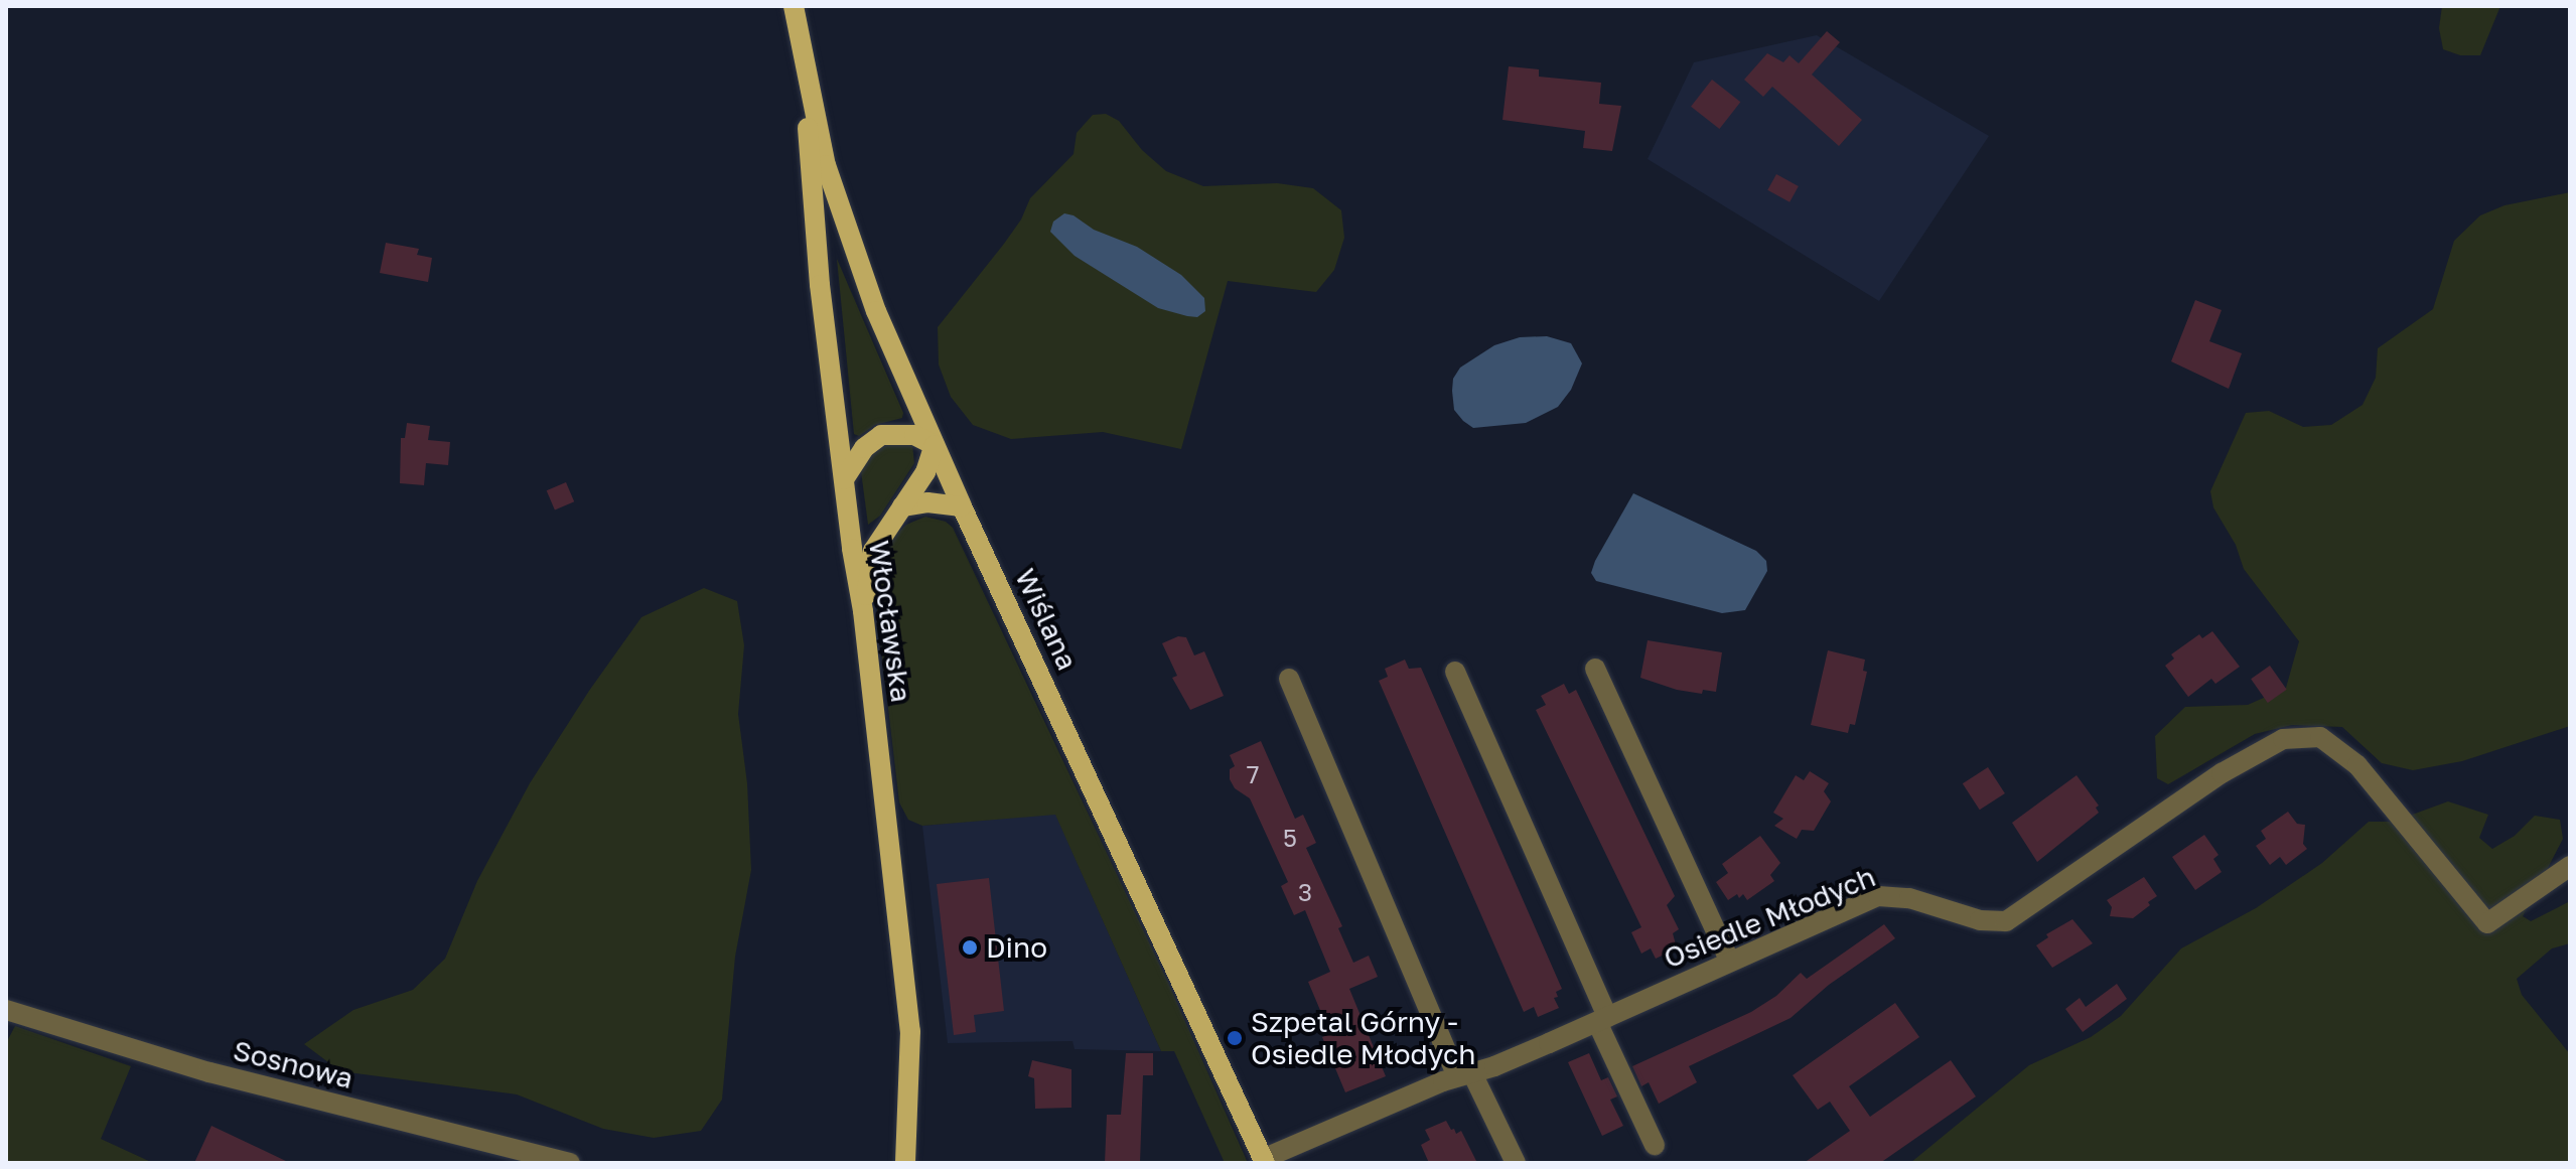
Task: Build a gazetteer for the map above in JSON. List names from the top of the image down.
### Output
{
  "streets": {
    "main road": ["Wiślana", "Włocławska"],
    "street": ["Osiedle Młodych", "Sosnowa"]
  },
  "crossings": [
    ["Wiślana", "Włocławska"],
    ["Wiślana", "Osiedle Młodych"]
  ],
  "places": ["Dino", "Szpetal Górny - Osiedle Młodych"],
  "house_numbers": ["7", "5", "3"]
}
